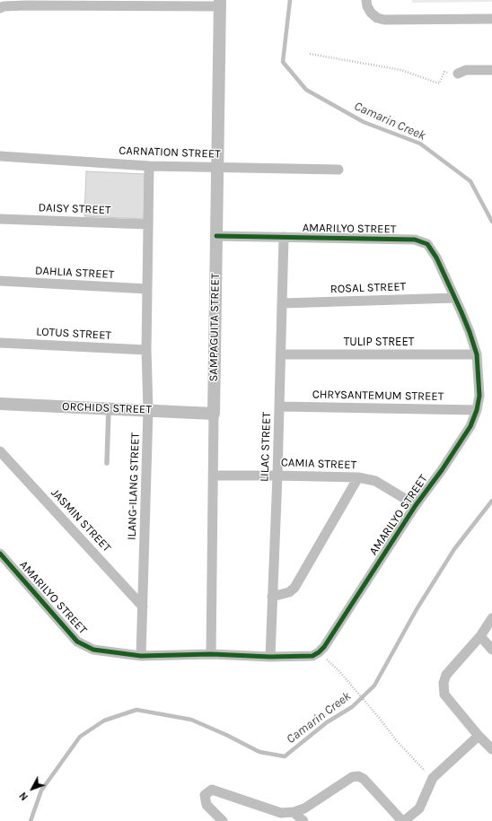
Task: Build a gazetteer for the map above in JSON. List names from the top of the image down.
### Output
{
  "streets": {
    "street": [
      "CARNATION STREET",
      "DAISY STREET",
      "AMARILYO STREET",
      "DAHLIA STREET",
      "ROSAL STREET",
      "SAMPAGUITA STREET",
      "LOTUS STREET",
      "TULIP STREET",
      "CHRYSANTEMUM STREET",
      "ORCHIDS STREET",
      "LILAC STREET",
      "CAMIA STREET",
      "ILANG-ILANG STREET",
      "JASMIN STREET"
    ]
  },
  "crossings": [
    ["CARNATION STREET", "SAMPAGUITA STREET"],
    ["CARNATION STREET", "ILANG-ILANG STREET"],
    ["DAISY STREET", "ILANG-ILANG STREET"],
    ["AMARILYO STREET", "ROSAL STREET"],
    ["AMARILYO STREET", "SAMPAGUITA STREET"],
    ["AMARILYO STREET", "TULIP STREET"],
    ["AMARILYO STREET", "CHRYSANTEMUM STREET"],
    ["AMARILYO STREET", "LILAC STREET"],
    ["AMARILYO STREET", "CAMIA STREET"],
    ["AMARILYO STREET", "ILANG-ILANG STREET"],
    ["DAHLIA STREET", "ILANG-ILANG STREET"],
    ["ROSAL STREET", "LILAC STREET"],
    ["SAMPAGUITA STREET", "ORCHIDS STREET"],
    ["SAMPAGUITA STREET", "CAMIA STREET"],
    ["LOTUS STREET", "ILANG-ILANG STREET"],
    ["TULIP STREET", "LILAC STREET"],
    ["CHRYSANTEMUM STREET", "LILAC STREET"],
    ["ORCHIDS STREET", "ILANG-ILANG STREET"],
    ["LILAC STREET", "CAMIA STREET"],
    ["ILANG-ILANG STREET", "JASMIN STREET"]
  ],
  "water": ["Camarin Creek"],
  "north": "bottom left"
}
